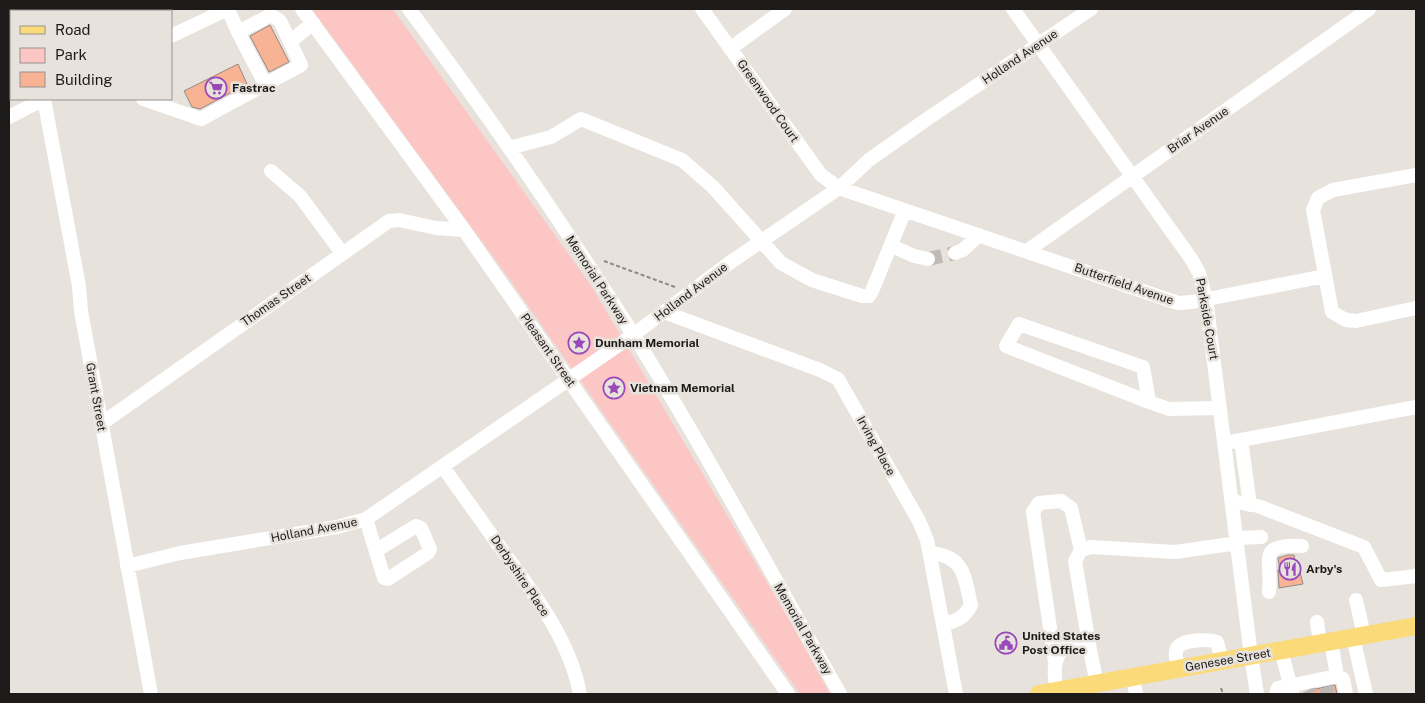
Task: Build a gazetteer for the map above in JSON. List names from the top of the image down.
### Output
{
  "streets": {
    "main road": ["Genesee Street"],
    "street": [
      "Holland Avenue",
      "Greenwood Court",
      "Briar Avenue",
      "Memorial Parkway",
      "Butterfield Avenue",
      "Thomas Street",
      "Parkside Court",
      "Pleasant Street",
      "Grant Street",
      "Irving Place",
      "Derbyshire Place"
    ]
  },
  "crossings": [
    ["Holland Avenue", "Greenwood Court"],
    ["Holland Avenue", "Memorial Parkway"],
    ["Holland Avenue", "Butterfield Avenue"],
    ["Holland Avenue", "Parkside Court"],
    ["Holland Avenue", "Pleasant Street"],
    ["Holland Avenue", "Grant Street"],
    ["Holland Avenue", "Irving Place"],
    ["Holland Avenue", "Derbyshire Place"],
    ["Greenwood Court", "Butterfield Avenue"],
    ["Briar Avenue", "Butterfield Avenue"],
    ["Briar Avenue", "Parkside Court"],
    ["Butterfield Avenue", "Parkside Court"],
    ["Thomas Street", "Pleasant Street"],
    ["Thomas Street", "Grant Street"],
    ["Parkside Court", "Genesee Street"]
  ],
  "places": {
    "supermarket": ["Fastrac"],
    "place": ["Dunham Memorial", "Vietnam Memorial"],
    "restaurant": ["Arby's"],
    "public building": ["United States Post Office"]
  },
  "legend": ["Road", "Park", "Building"]
}
